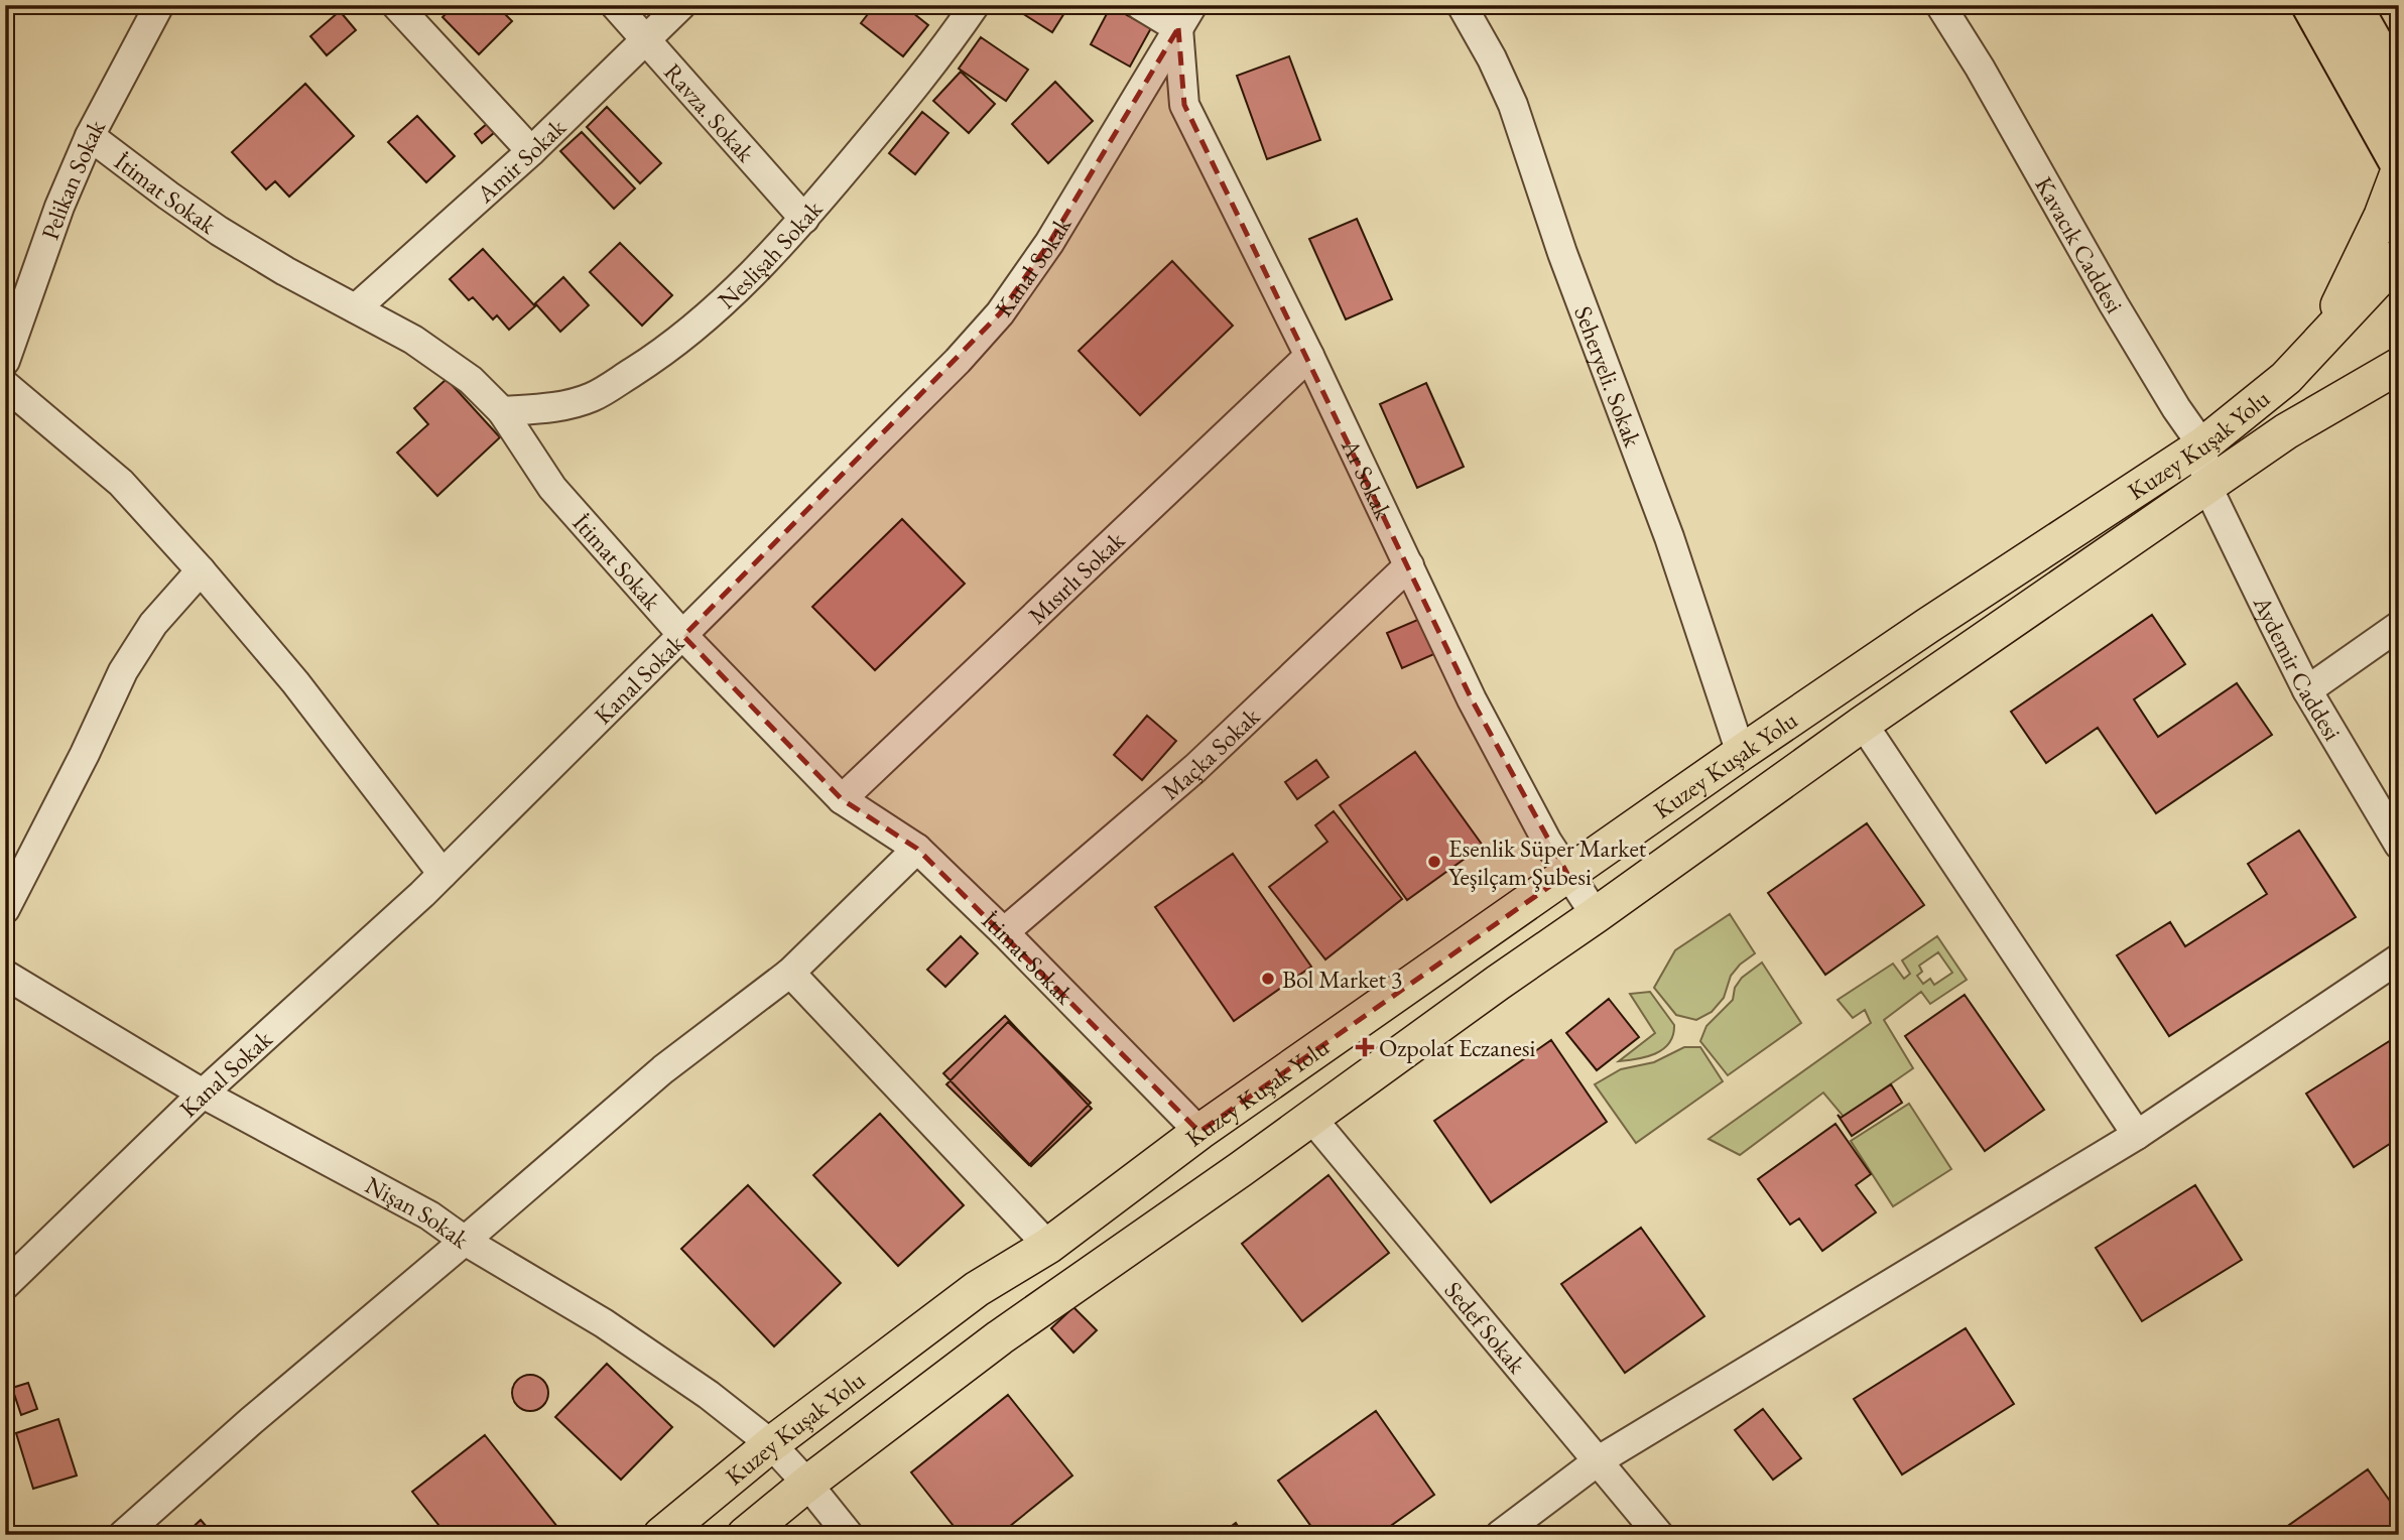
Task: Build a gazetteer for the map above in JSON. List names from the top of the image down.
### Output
{
  "streets": {
    "main road": ["Kuzey Kuşak Yolu"],
    "street": [
      "Ravza. Sokak",
      "Amir Sokak",
      "Pelikan Sokak",
      "İtimat Sokak",
      "Kavacık Caddesi",
      "Neslişah Sokak",
      "Kanal Sokak",
      "Seheryeli. Sokak",
      "Ar Sokak",
      "Mısırlı Sokak",
      "Aydemir Caddesi",
      "Maçka Sokak",
      "Nişan Sokak",
      "Sedef Sokak"
    ]
  },
  "crossings": [
    ["Ravza. Sokak", "Amir Sokak"],
    ["Ravza. Sokak", "Neslişah Sokak"],
    ["Amir Sokak", "İtimat Sokak"],
    ["Pelikan Sokak", "İtimat Sokak"],
    ["İtimat Sokak", "Neslişah Sokak"],
    ["İtimat Sokak", "Kanal Sokak"],
    ["İtimat Sokak", "Kuzey Kuşak Yolu"],
    ["İtimat Sokak", "Mısırlı Sokak"],
    ["İtimat Sokak", "Maçka Sokak"],
    ["Kavacık Caddesi", "Kuzey Kuşak Yolu"],
    ["Kavacık Caddesi", "Aydemir Caddesi"],
    ["Kanal Sokak", "Ar Sokak"],
    ["Kanal Sokak", "Nişan Sokak"],
    ["Seheryeli. Sokak", "Kuzey Kuşak Yolu"],
    ["Kuzey Kuşak Yolu", "Ar Sokak"],
    ["Kuzey Kuşak Yolu", "Aydemir Caddesi"],
    ["Kuzey Kuşak Yolu", "Nişan Sokak"],
    ["Kuzey Kuşak Yolu", "Sedef Sokak"],
    ["Ar Sokak", "Mısırlı Sokak"],
    ["Ar Sokak", "Maçka Sokak"]
  ],
  "places": {
    "other": ["Esenlik Süper Market Yeşilçam Şubesi", "Bol Market 3"],
    "health": ["Ozpolat Eczanesi"]
  }
}
